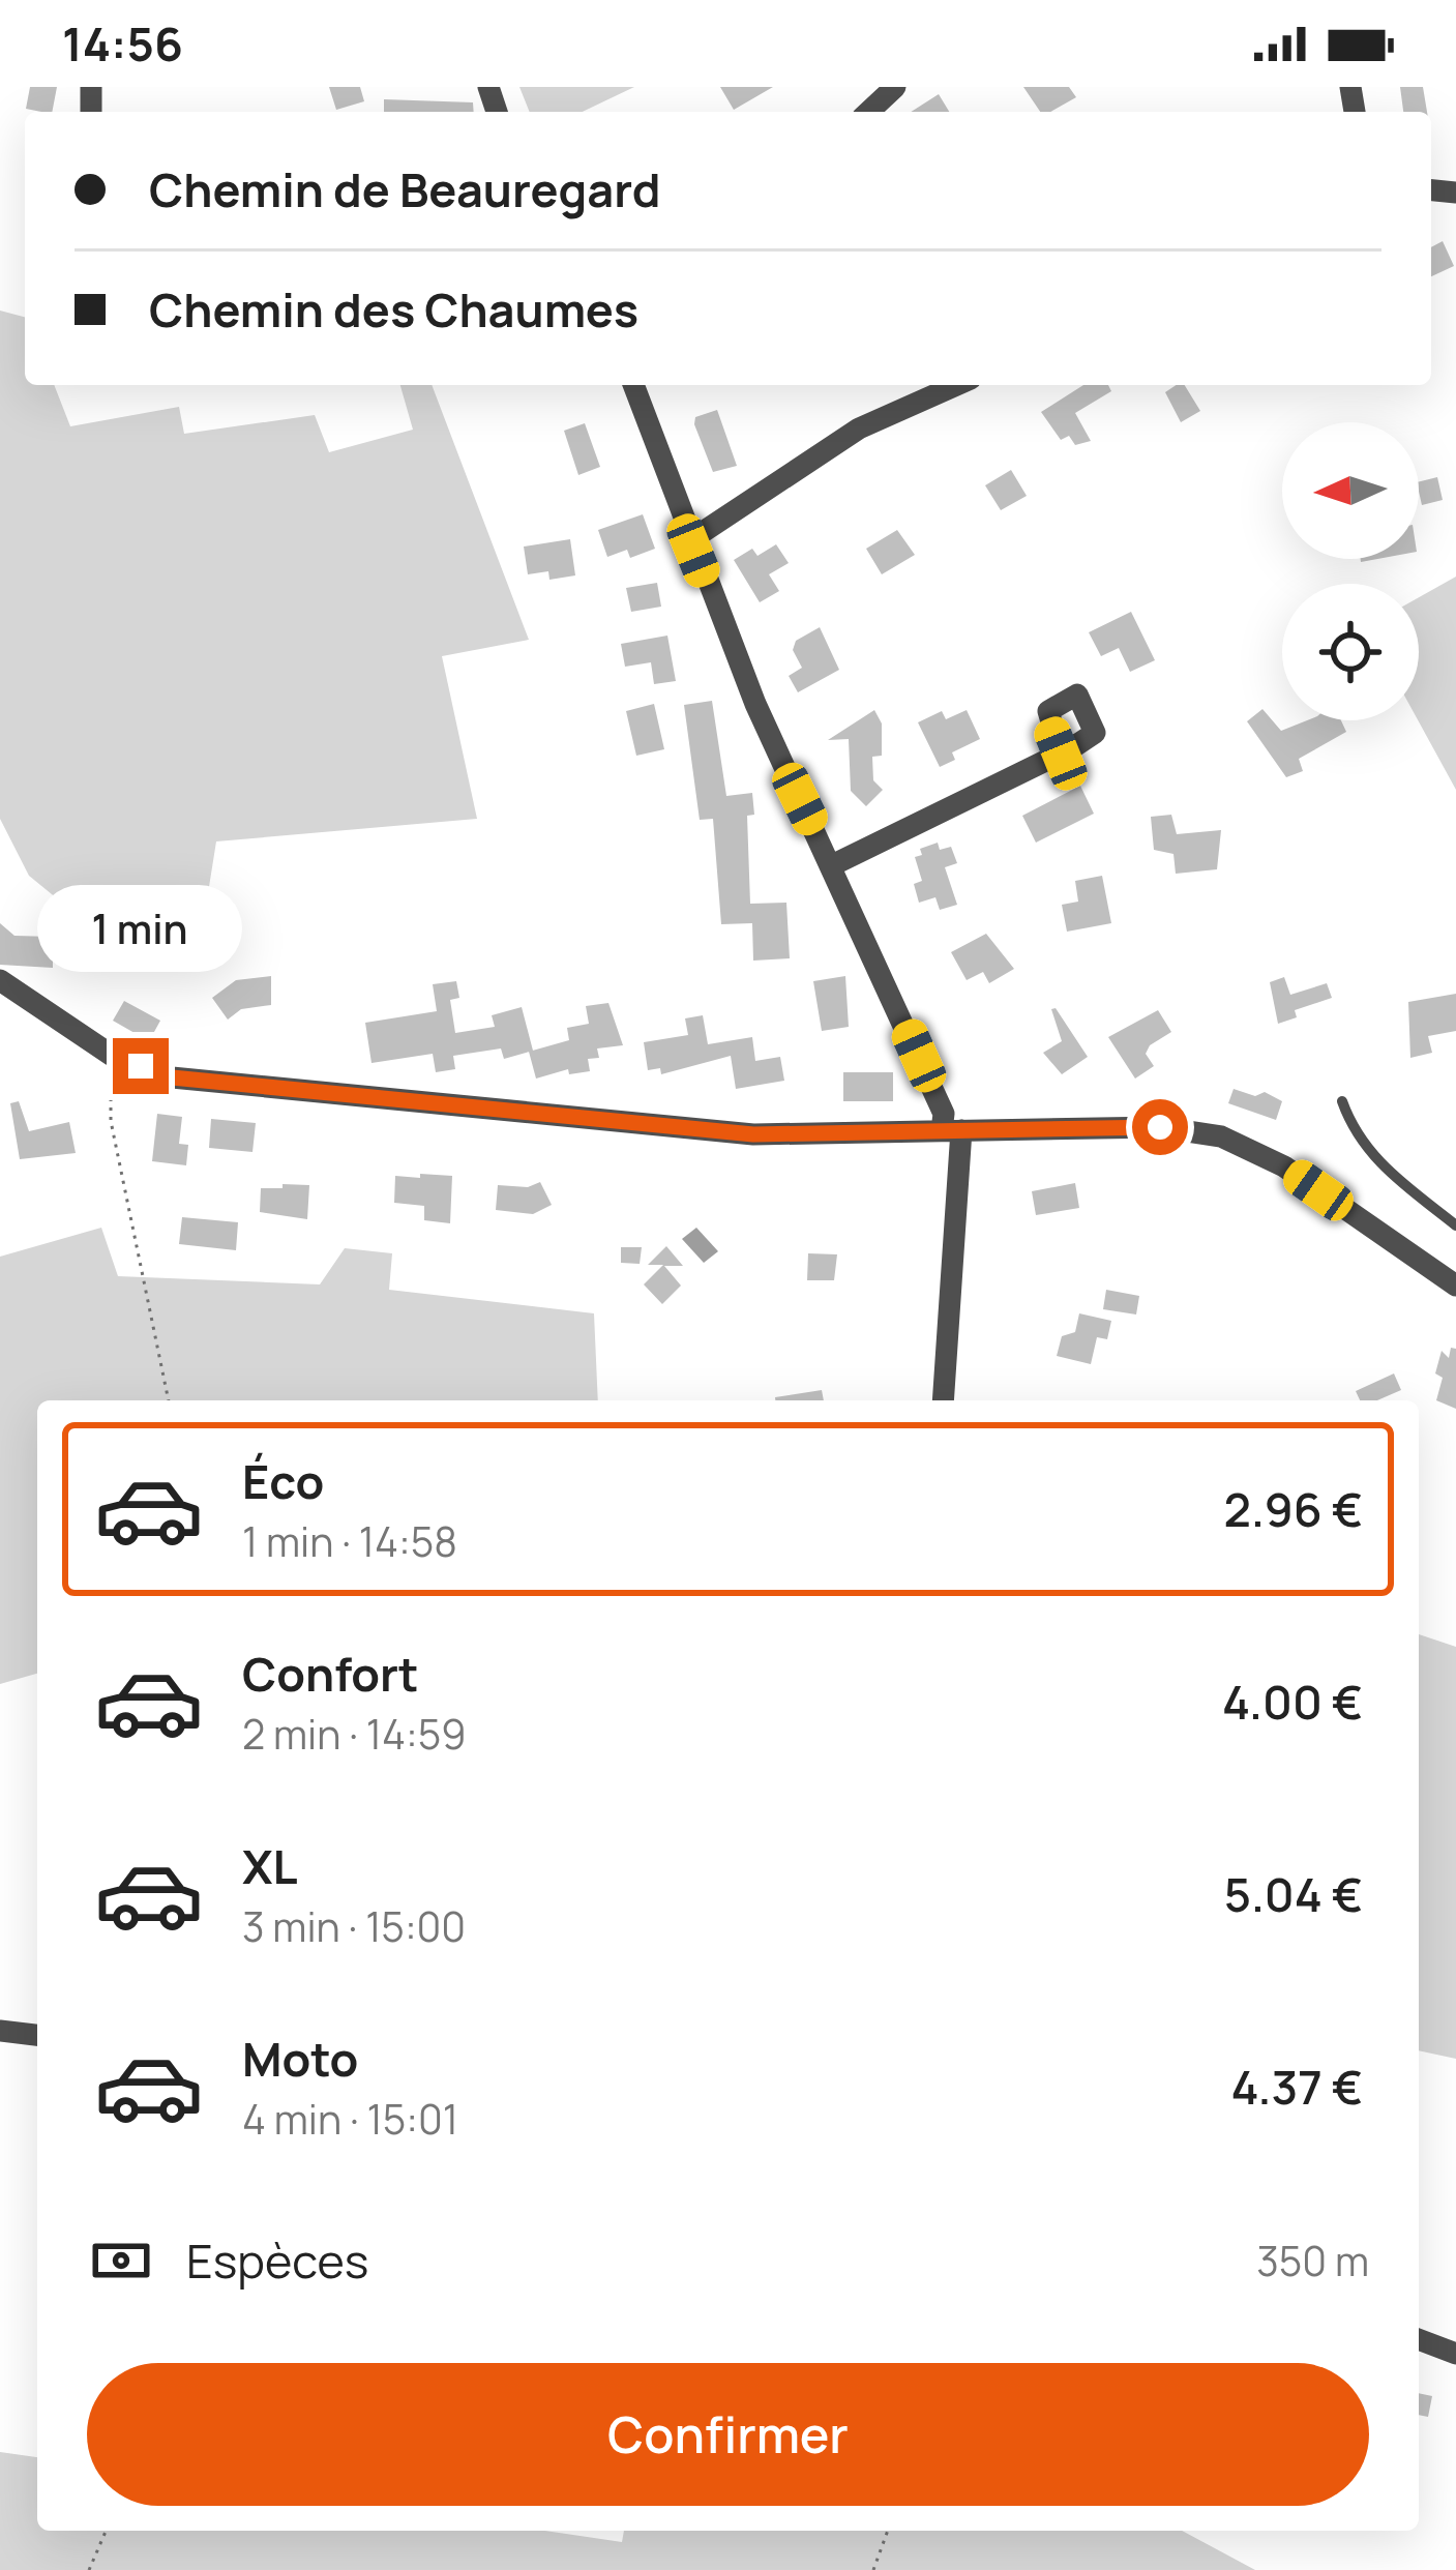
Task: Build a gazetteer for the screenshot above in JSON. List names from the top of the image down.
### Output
{
  "north": "left",
  "page": {
    "status": "14:56",
    "banner": ["Chemin de Beauregard", "Chemin des Chaumes"],
    "bubble": "1 min",
    "list": [
      {
        "name": "Éco",
        "note": "1 min · 14:58",
        "value": "2.96 €"
      },
      {
        "name": "Confort",
        "note": "2 min · 14:59",
        "value": "4.00 €"
      },
      {
        "name": "XL",
        "note": "3 min · 15:00",
        "value": "5.04 €"
      },
      {
        "name": "Moto",
        "note": "4 min · 15:01",
        "value": "4.37 €"
      }
    ],
    "pay": ["Espèces", "350 m"],
    "buttons": "Confirmer"
  }
}
